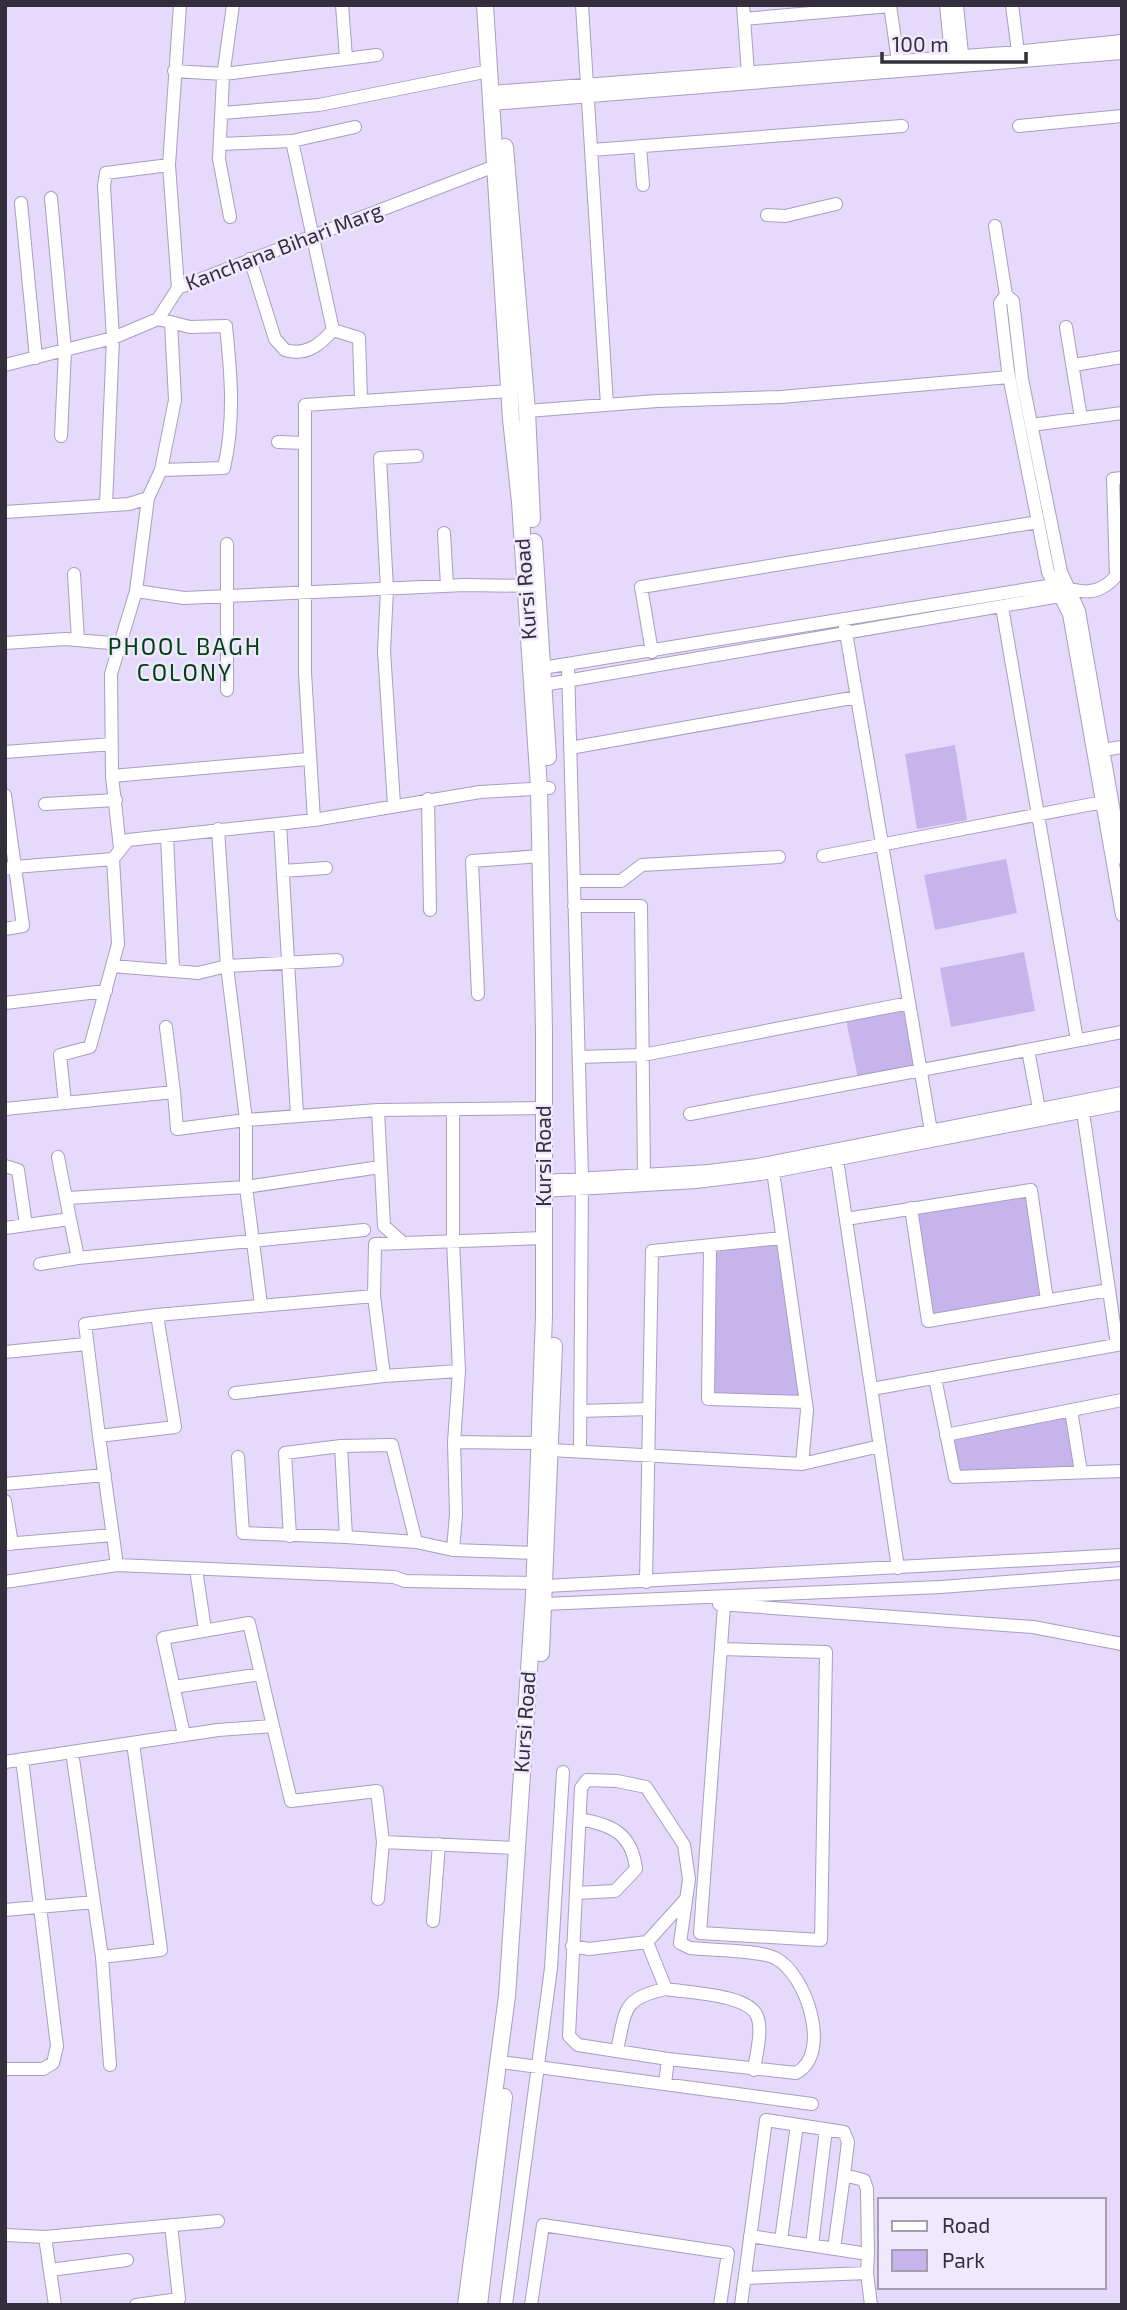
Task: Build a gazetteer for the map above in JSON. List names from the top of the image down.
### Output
{
  "streets": {
    "main road": ["Kursi Road"],
    "street": ["Kanchana Bihari Marg"]
  },
  "crossings": [
    ["Kanchana Bihari Marg", "Kursi Road"]
  ],
  "districts": ["PHOOL BAGH COLONY"],
  "legend": ["Road", "Park"],
  "scale_bar": "100 m"
}
